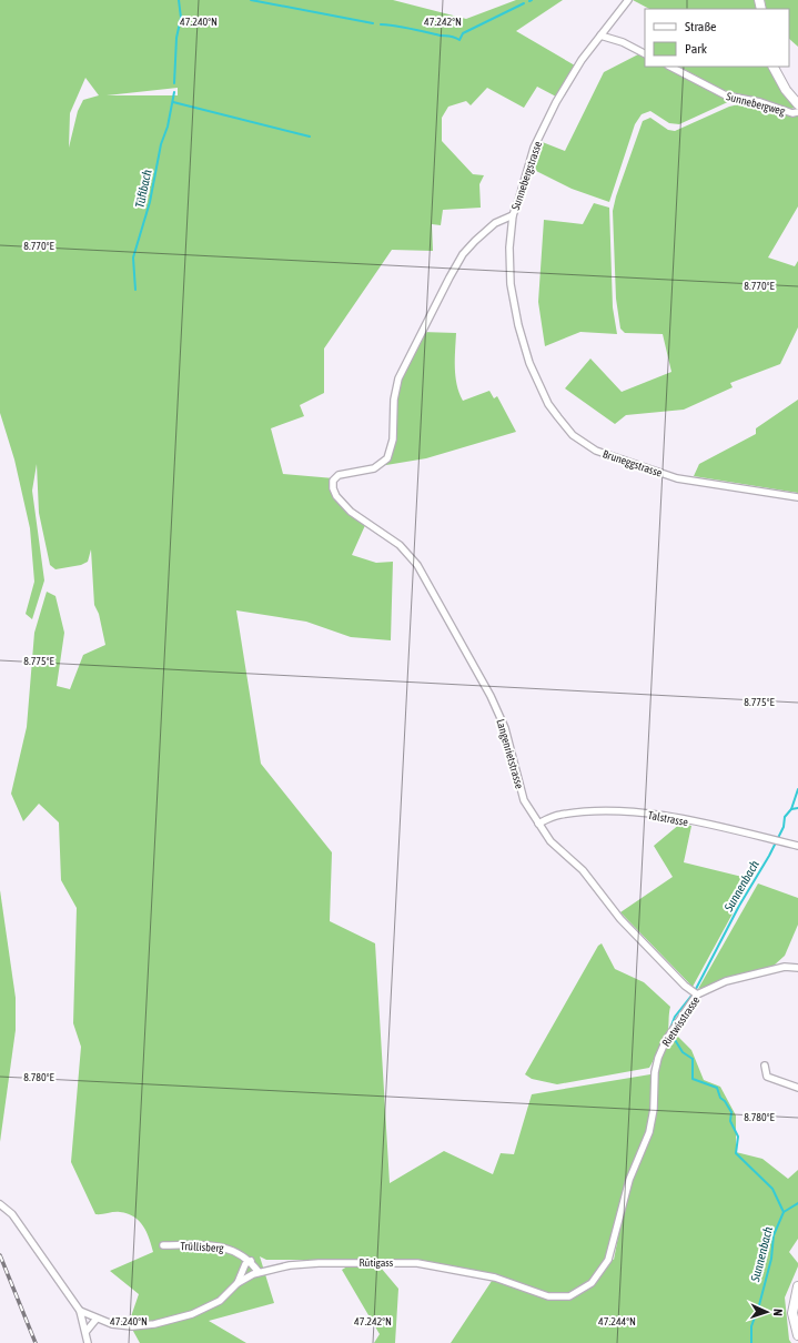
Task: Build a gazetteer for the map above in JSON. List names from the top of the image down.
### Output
{
  "streets": {
    "street": [
      "Sunnebergweg",
      "Sunnebergstrasse",
      "Bruneggstrasse",
      "Langenrietstrasse",
      "Talstrasse",
      "Rietwisstrasse",
      "Trüllisberg",
      "Rütigass"
    ]
  },
  "crossings": [
    ["Sunnebergstrasse", "Bruneggstrasse"],
    ["Sunnebergstrasse", "Langenrietstrasse"],
    ["Langenrietstrasse", "Talstrasse"],
    ["Langenrietstrasse", "Rietwisstrasse"],
    ["Rietwisstrasse", "Rütigass"],
    ["Trüllisberg", "Rütigass"]
  ],
  "water": ["Tüfibach", "Sunnenbach"],
  "legend": ["Straße", "Park"],
  "north": "right",
  "coordinates": [
    "47.240°N",
    "47.242°N",
    "8.770°E",
    "8.775°E",
    "8.780°E",
    "47.244°N"
  ]
}
